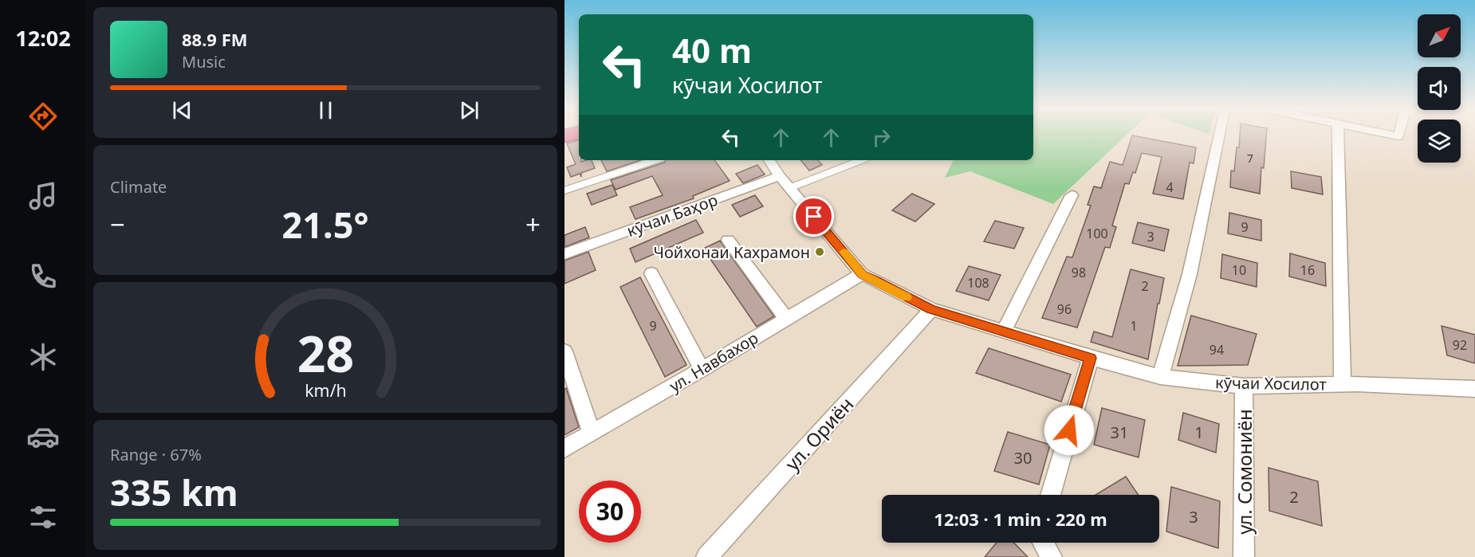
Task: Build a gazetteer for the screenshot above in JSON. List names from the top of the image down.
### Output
{
  "streets": {
    "street": [
      "кӯчаи Баҳор",
      "ул. Навбахор",
      "кӯчаи Хосилот",
      "ул. Ориён",
      "ул. Сомониён"
    ]
  },
  "crossings": [
    ["кӯчаи Баҳор", "кӯчаи Хосилот"],
    ["ул. Навбахор", "кӯчаи Хосилот"],
    ["кӯчаи Хосилот", "ул. Ориён"],
    ["кӯчаи Хосилот", "ул. Сомониён"]
  ],
  "places": ["Чойхонаи Кахрамон"],
  "house_numbers": [
    "7",
    "4",
    "9",
    "100",
    "3",
    "10",
    "16",
    "98",
    "108",
    "2",
    "96",
    "9",
    "1",
    "92",
    "94",
    "31",
    "1",
    "30",
    "2",
    "3"
  ],
  "north": "top right",
  "page": {
    "tabs": "12:02",
    "turn": ["40 m", "кӯчаи Хосилот"],
    "song": ["88.9 FM", "Music"],
    "tile": [
      "Climate",
      ["Range · 67%", "335 km"]
    ],
    "heat": ["−", "21.5°", "+"],
    "limit": "30",
    "trip": "12:03 · 1 min · 220 m",
    "gauge": ["28", "km/h"]
  }
}
